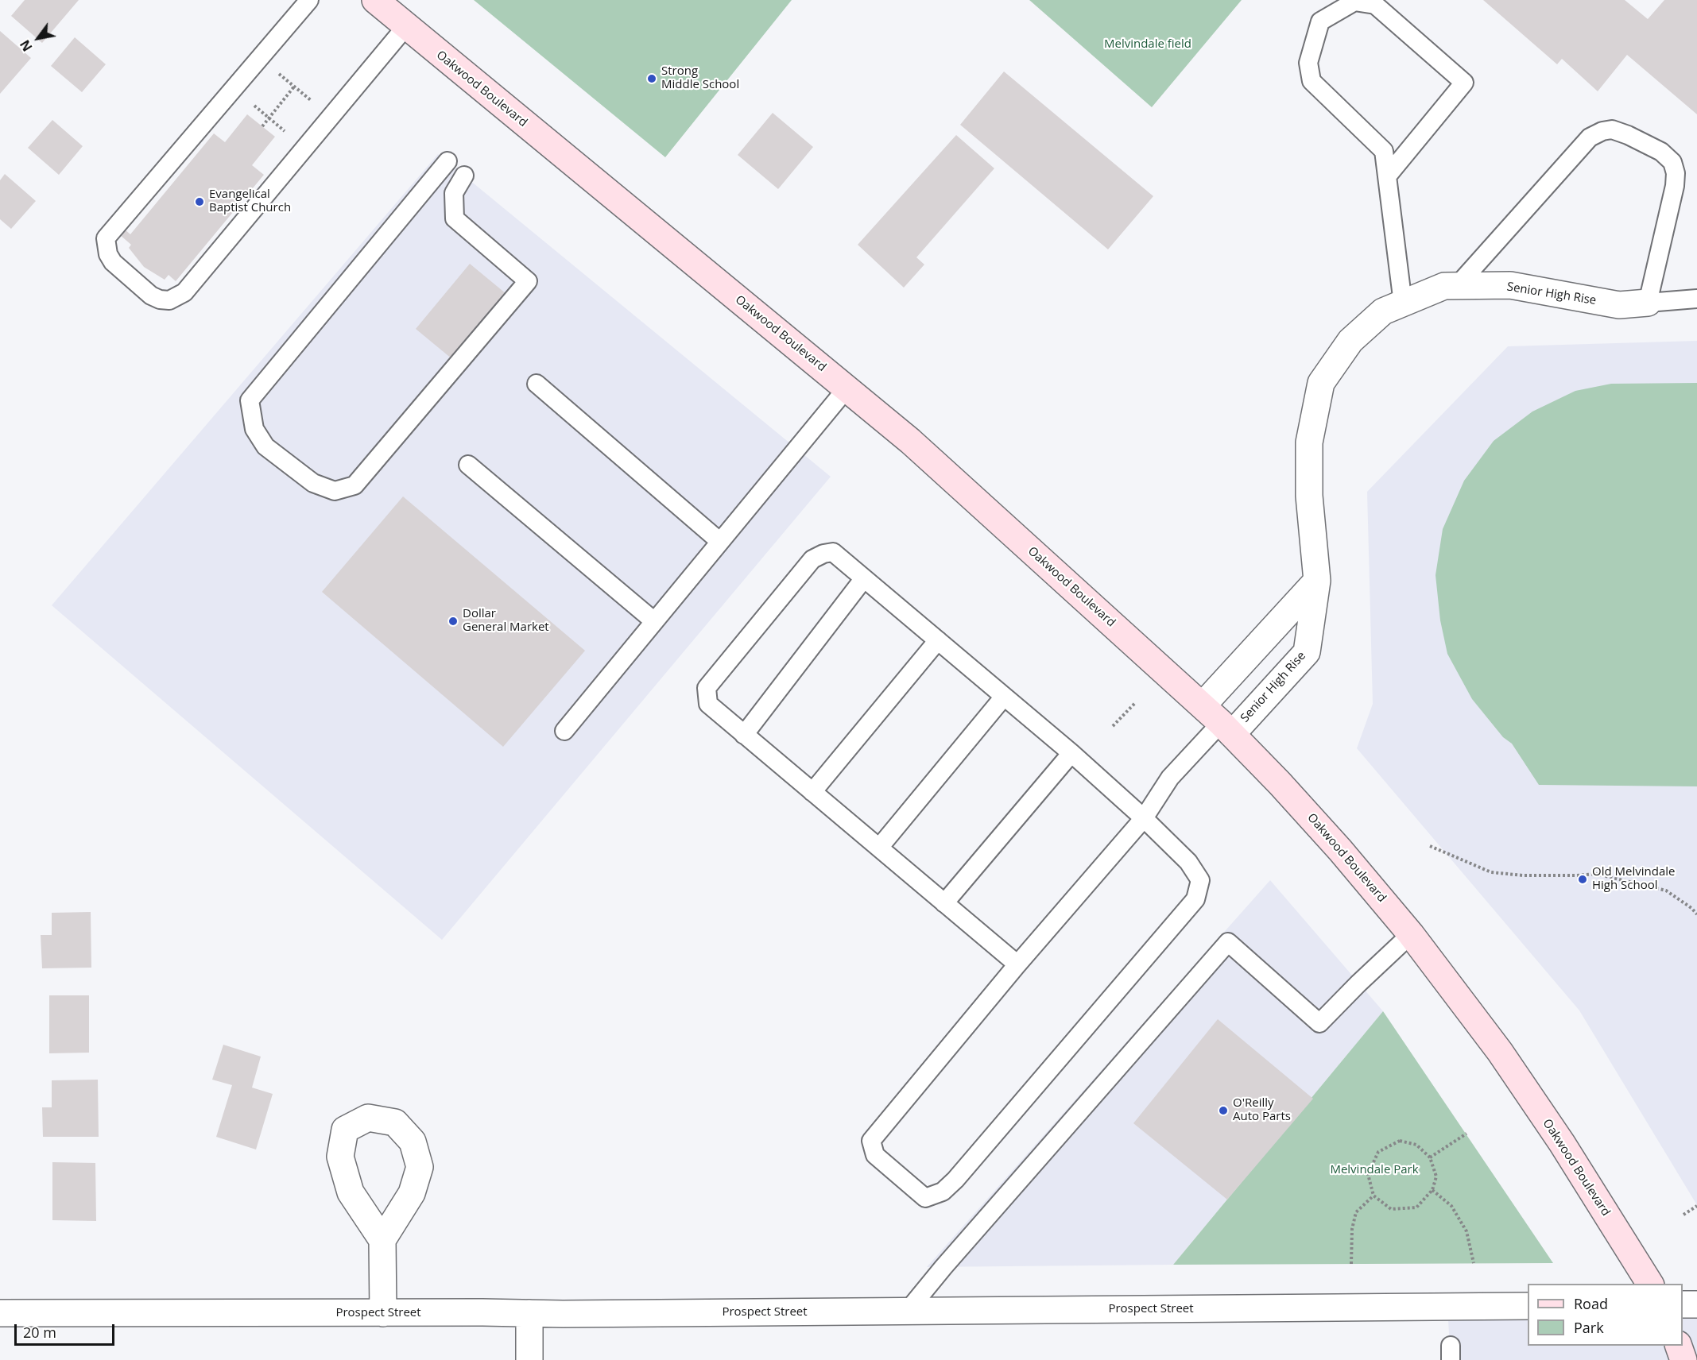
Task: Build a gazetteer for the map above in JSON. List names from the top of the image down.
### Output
{
  "streets": {
    "main road": ["Oakwood Boulevard"],
    "street": ["Senior High Rise", "Prospect Street"]
  },
  "crossings": [
    ["Oakwood Boulevard", "Senior High Rise"]
  ],
  "parks": ["Melvindale field", "Melvindale Park"],
  "places": [
    "Strong Middle School",
    "Evangelical Baptist Church",
    "Dollar General Market",
    "Old Melvindale High School",
    "O'Reilly Auto Parts"
  ],
  "legend": ["Road", "Park"],
  "scale_bar": "20 m",
  "north": "bottom left"
}
